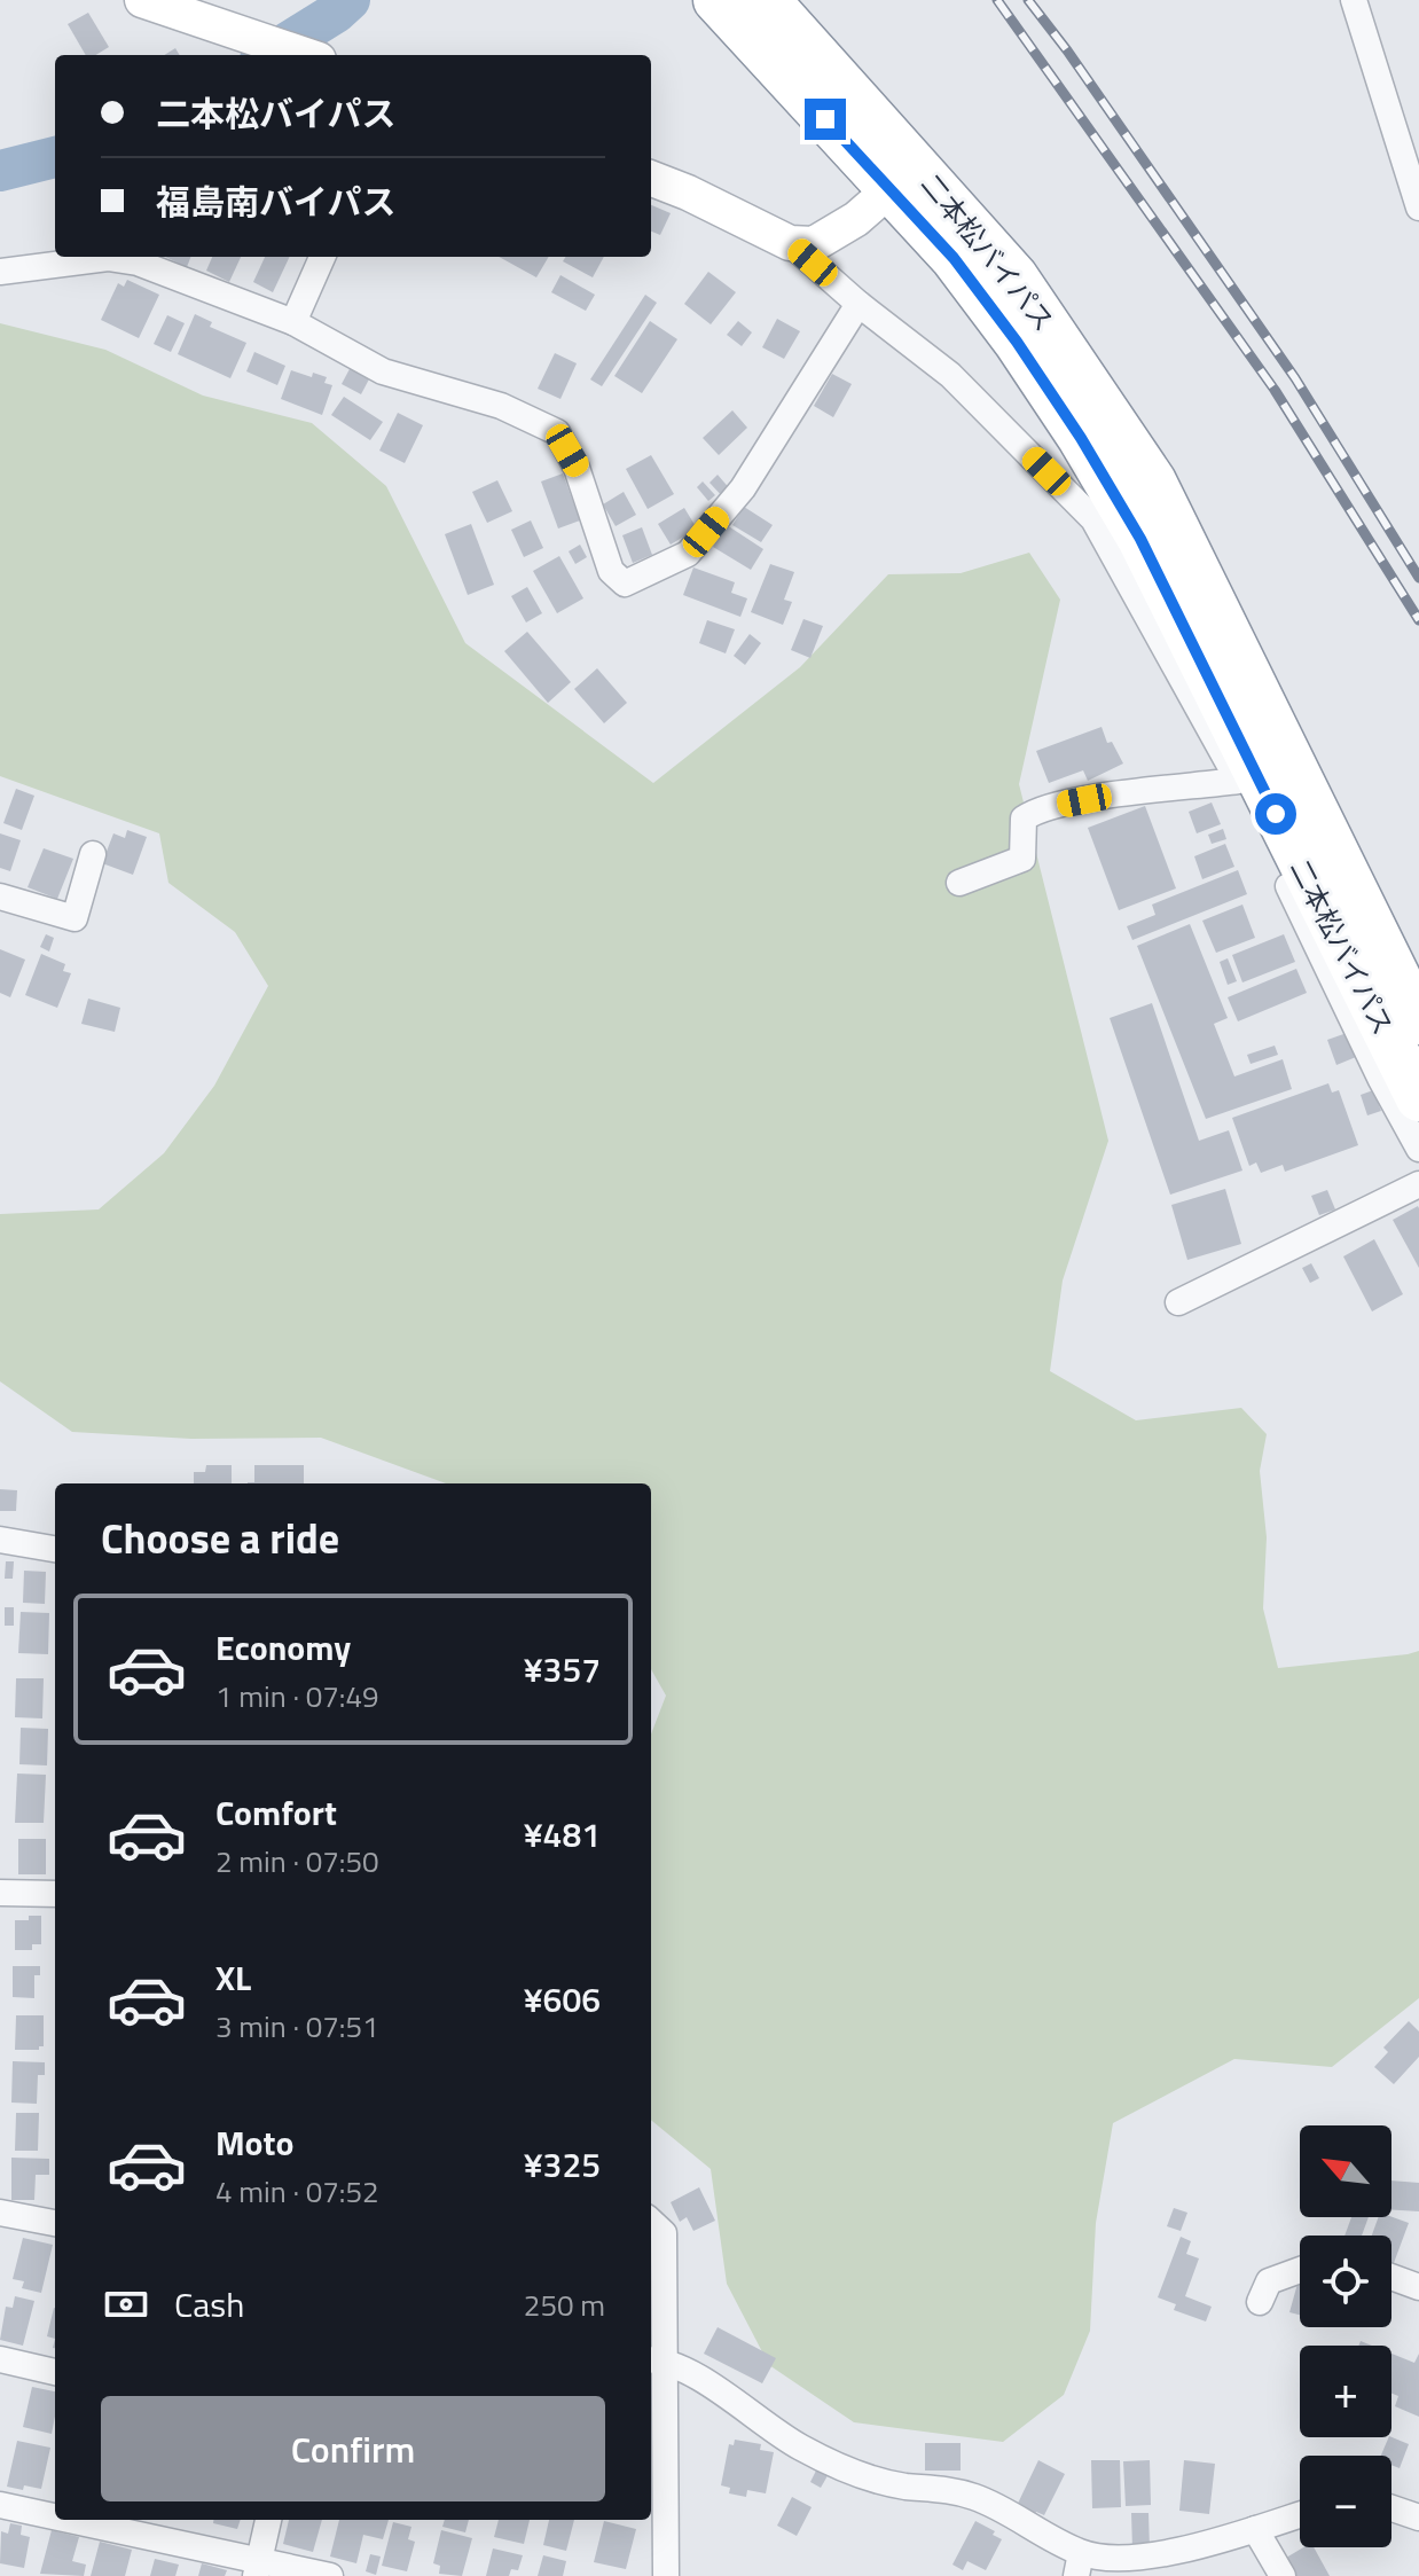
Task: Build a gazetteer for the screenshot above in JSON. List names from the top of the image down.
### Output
{
  "streets": {
    "highway": ["二本松バイパス"]
  },
  "north": "top left",
  "page": {
    "banner": ["二本松バイパス", "福島南バイパス"],
    "heading": "Choose a ride",
    "list": [
      {
        "name": "Economy",
        "note": "1 min · 07:49",
        "value": "¥357"
      },
      {
        "name": "Comfort",
        "note": "2 min · 07:50",
        "value": "¥481"
      },
      {
        "name": "XL",
        "note": "3 min · 07:51",
        "value": "¥606"
      },
      {
        "name": "Moto",
        "note": "4 min · 07:52",
        "value": "¥325"
      }
    ],
    "map_buttons": ["+", "−"],
    "pay": ["Cash", "250 m"],
    "buttons": "Confirm"
  }
}
